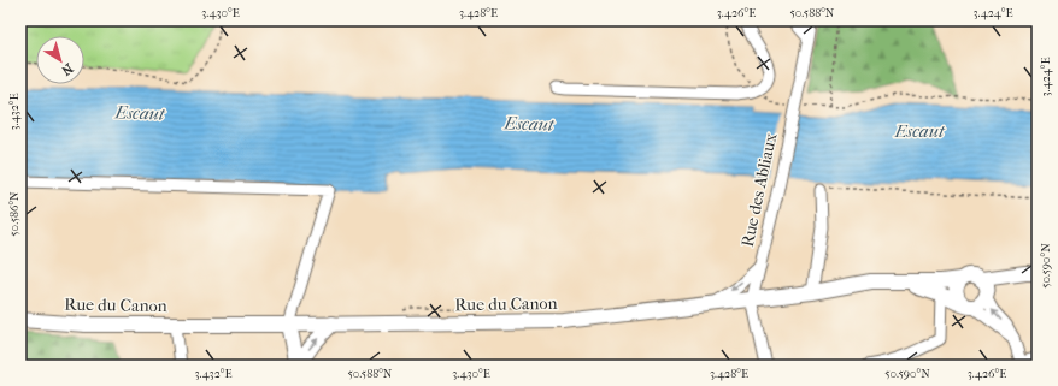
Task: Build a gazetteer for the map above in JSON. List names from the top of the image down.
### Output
{
  "streets": {
    "main road": ["Rue du Canon"],
    "street": ["Rue des Abliaux"]
  },
  "crossings": [
    ["Rue des Abliaux", "Rue du Canon"]
  ],
  "water": ["Escaut"],
  "north": "bottom right",
  "coordinates": [
    "3.430°E",
    "3.428°E",
    "3.426°E",
    "50.588°N",
    "3.424°E",
    "3.432°E",
    "50.586°N",
    "50.590°N"
  ]
}
